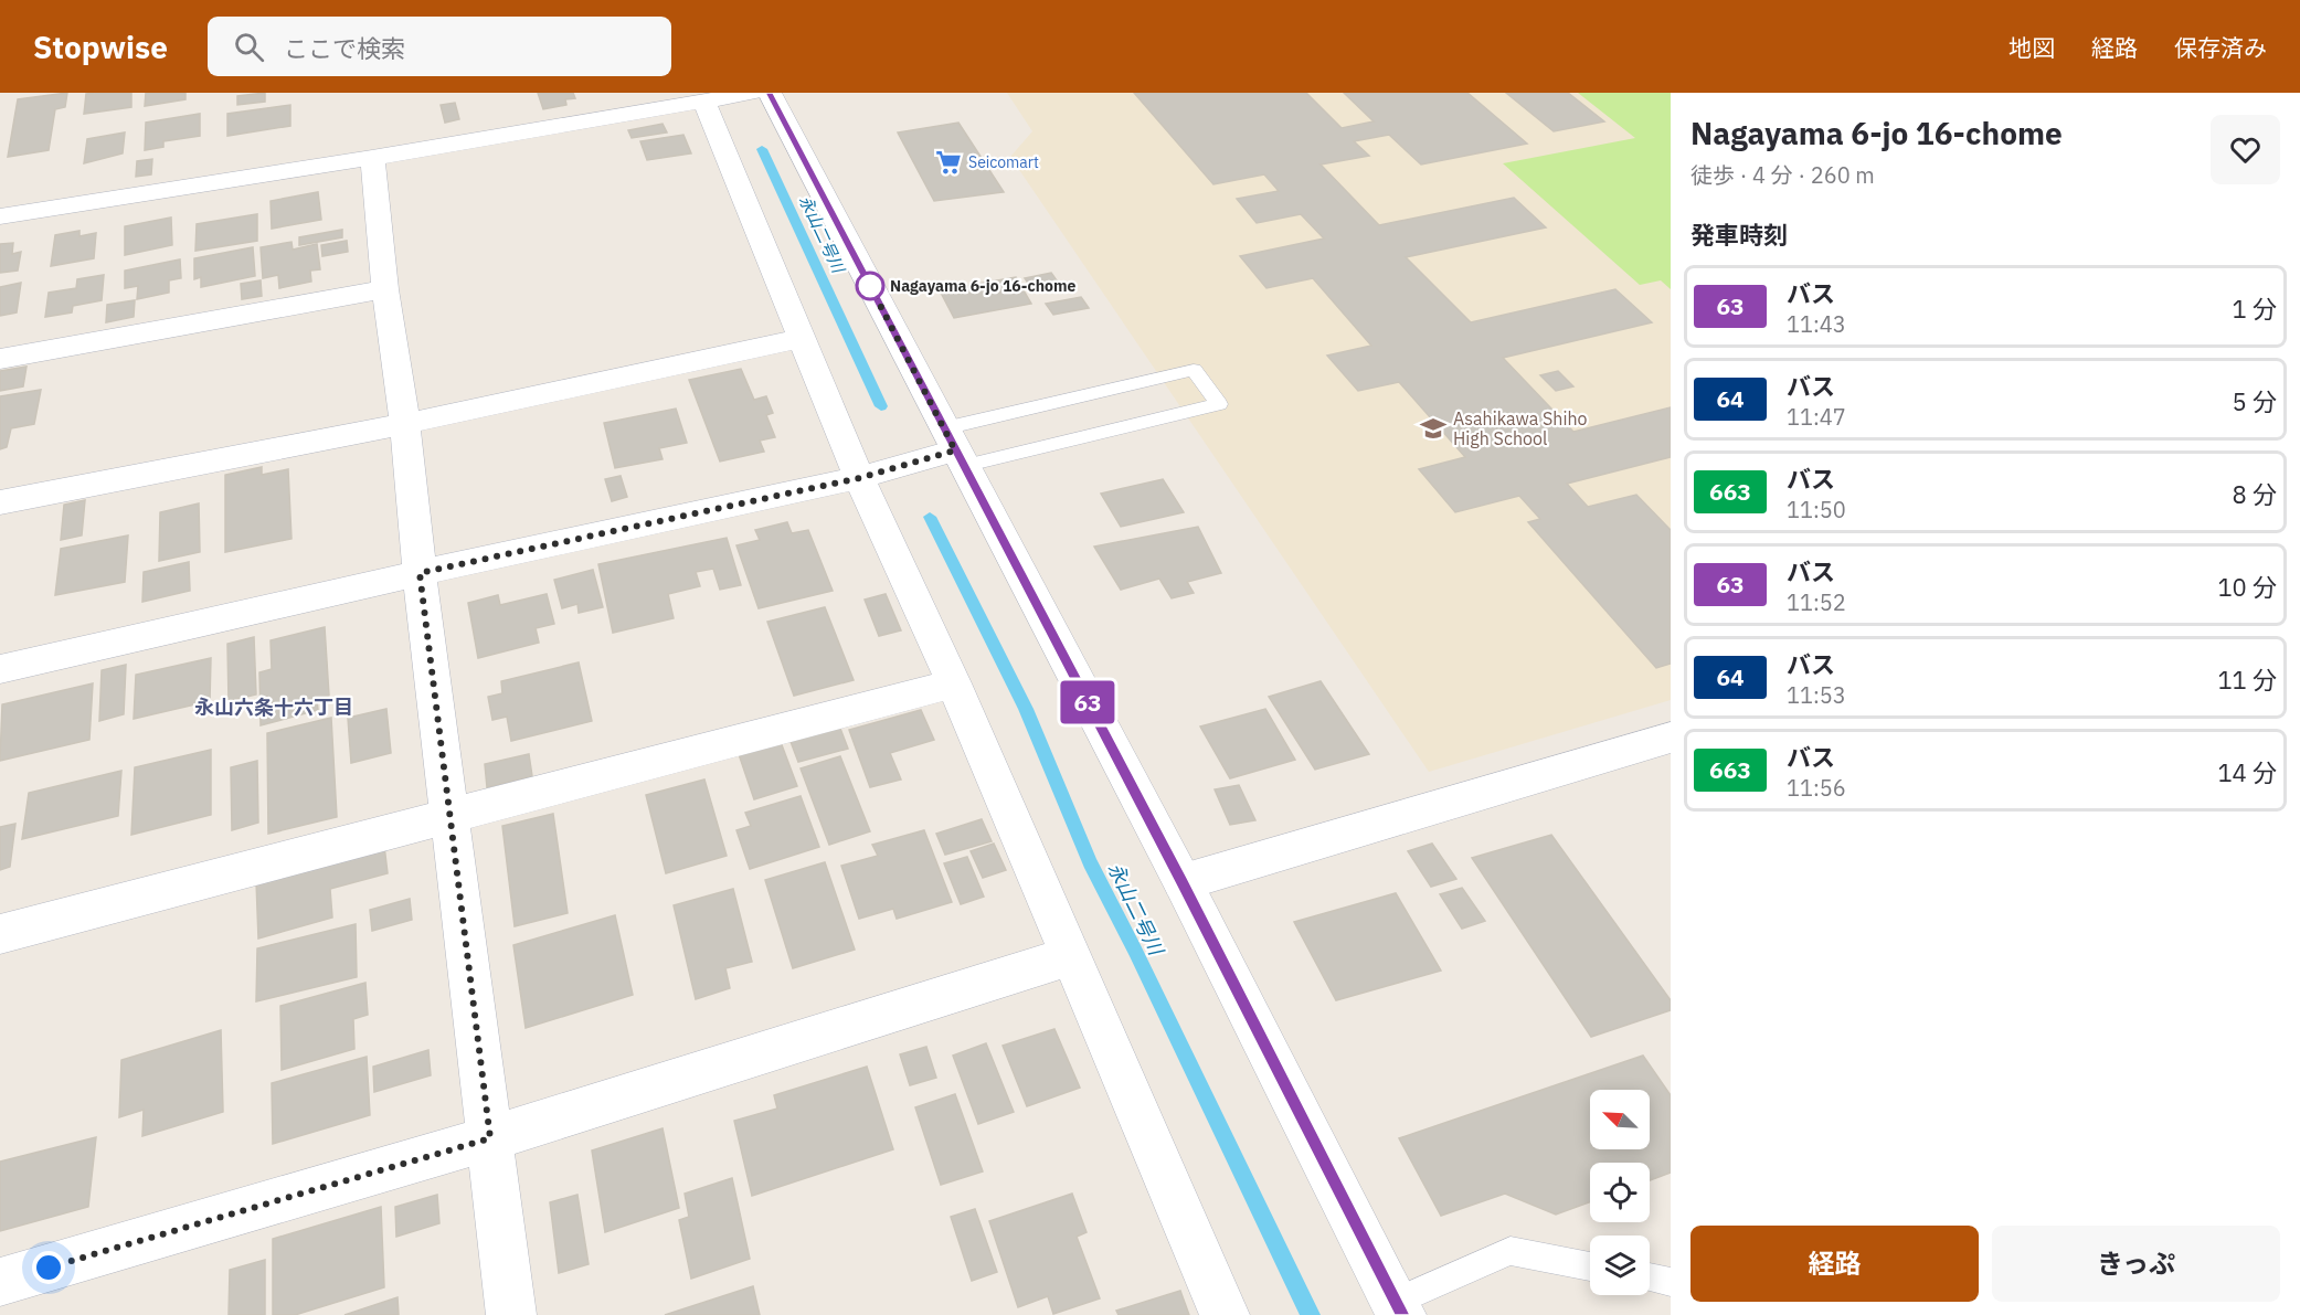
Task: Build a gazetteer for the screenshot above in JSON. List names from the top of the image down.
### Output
{
  "districts": ["永山六条十六丁目"],
  "water": ["永山二号川"],
  "places": {
    "supermarket": ["Seicomart"],
    "other": ["Nagayama 6-jo 16-chome"],
    "school or university": ["Asahikawa Shiho High School"]
  },
  "lines": ["bus line 63"],
  "north": "top left",
  "page": {
    "header": "Stopwise",
    "search": "ここで検索",
    "nav": ["地図", "経路", "保存済み"],
    "on_map": "63",
    "heading": [
      ["Nagayama 6-jo 16-chome", "徒歩 · 4 分 · 260 m"],
      "発車時刻"
    ],
    "list": [
      {
        "mark": "63",
        "name": "バス",
        "note": "11:43",
        "value": "1 分"
      },
      {
        "mark": "64",
        "name": "バス",
        "note": "11:47",
        "value": "5 分"
      },
      {
        "mark": "663",
        "name": "バス",
        "note": "11:50",
        "value": "8 分"
      },
      {
        "mark": "63",
        "name": "バス",
        "note": "11:52",
        "value": "10 分"
      },
      {
        "mark": "64",
        "name": "バス",
        "note": "11:53",
        "value": "11 分"
      },
      {
        "mark": "663",
        "name": "バス",
        "note": "11:56",
        "value": "14 分"
      }
    ],
    "buttons": ["経路", "きっぷ"]
  }
}
